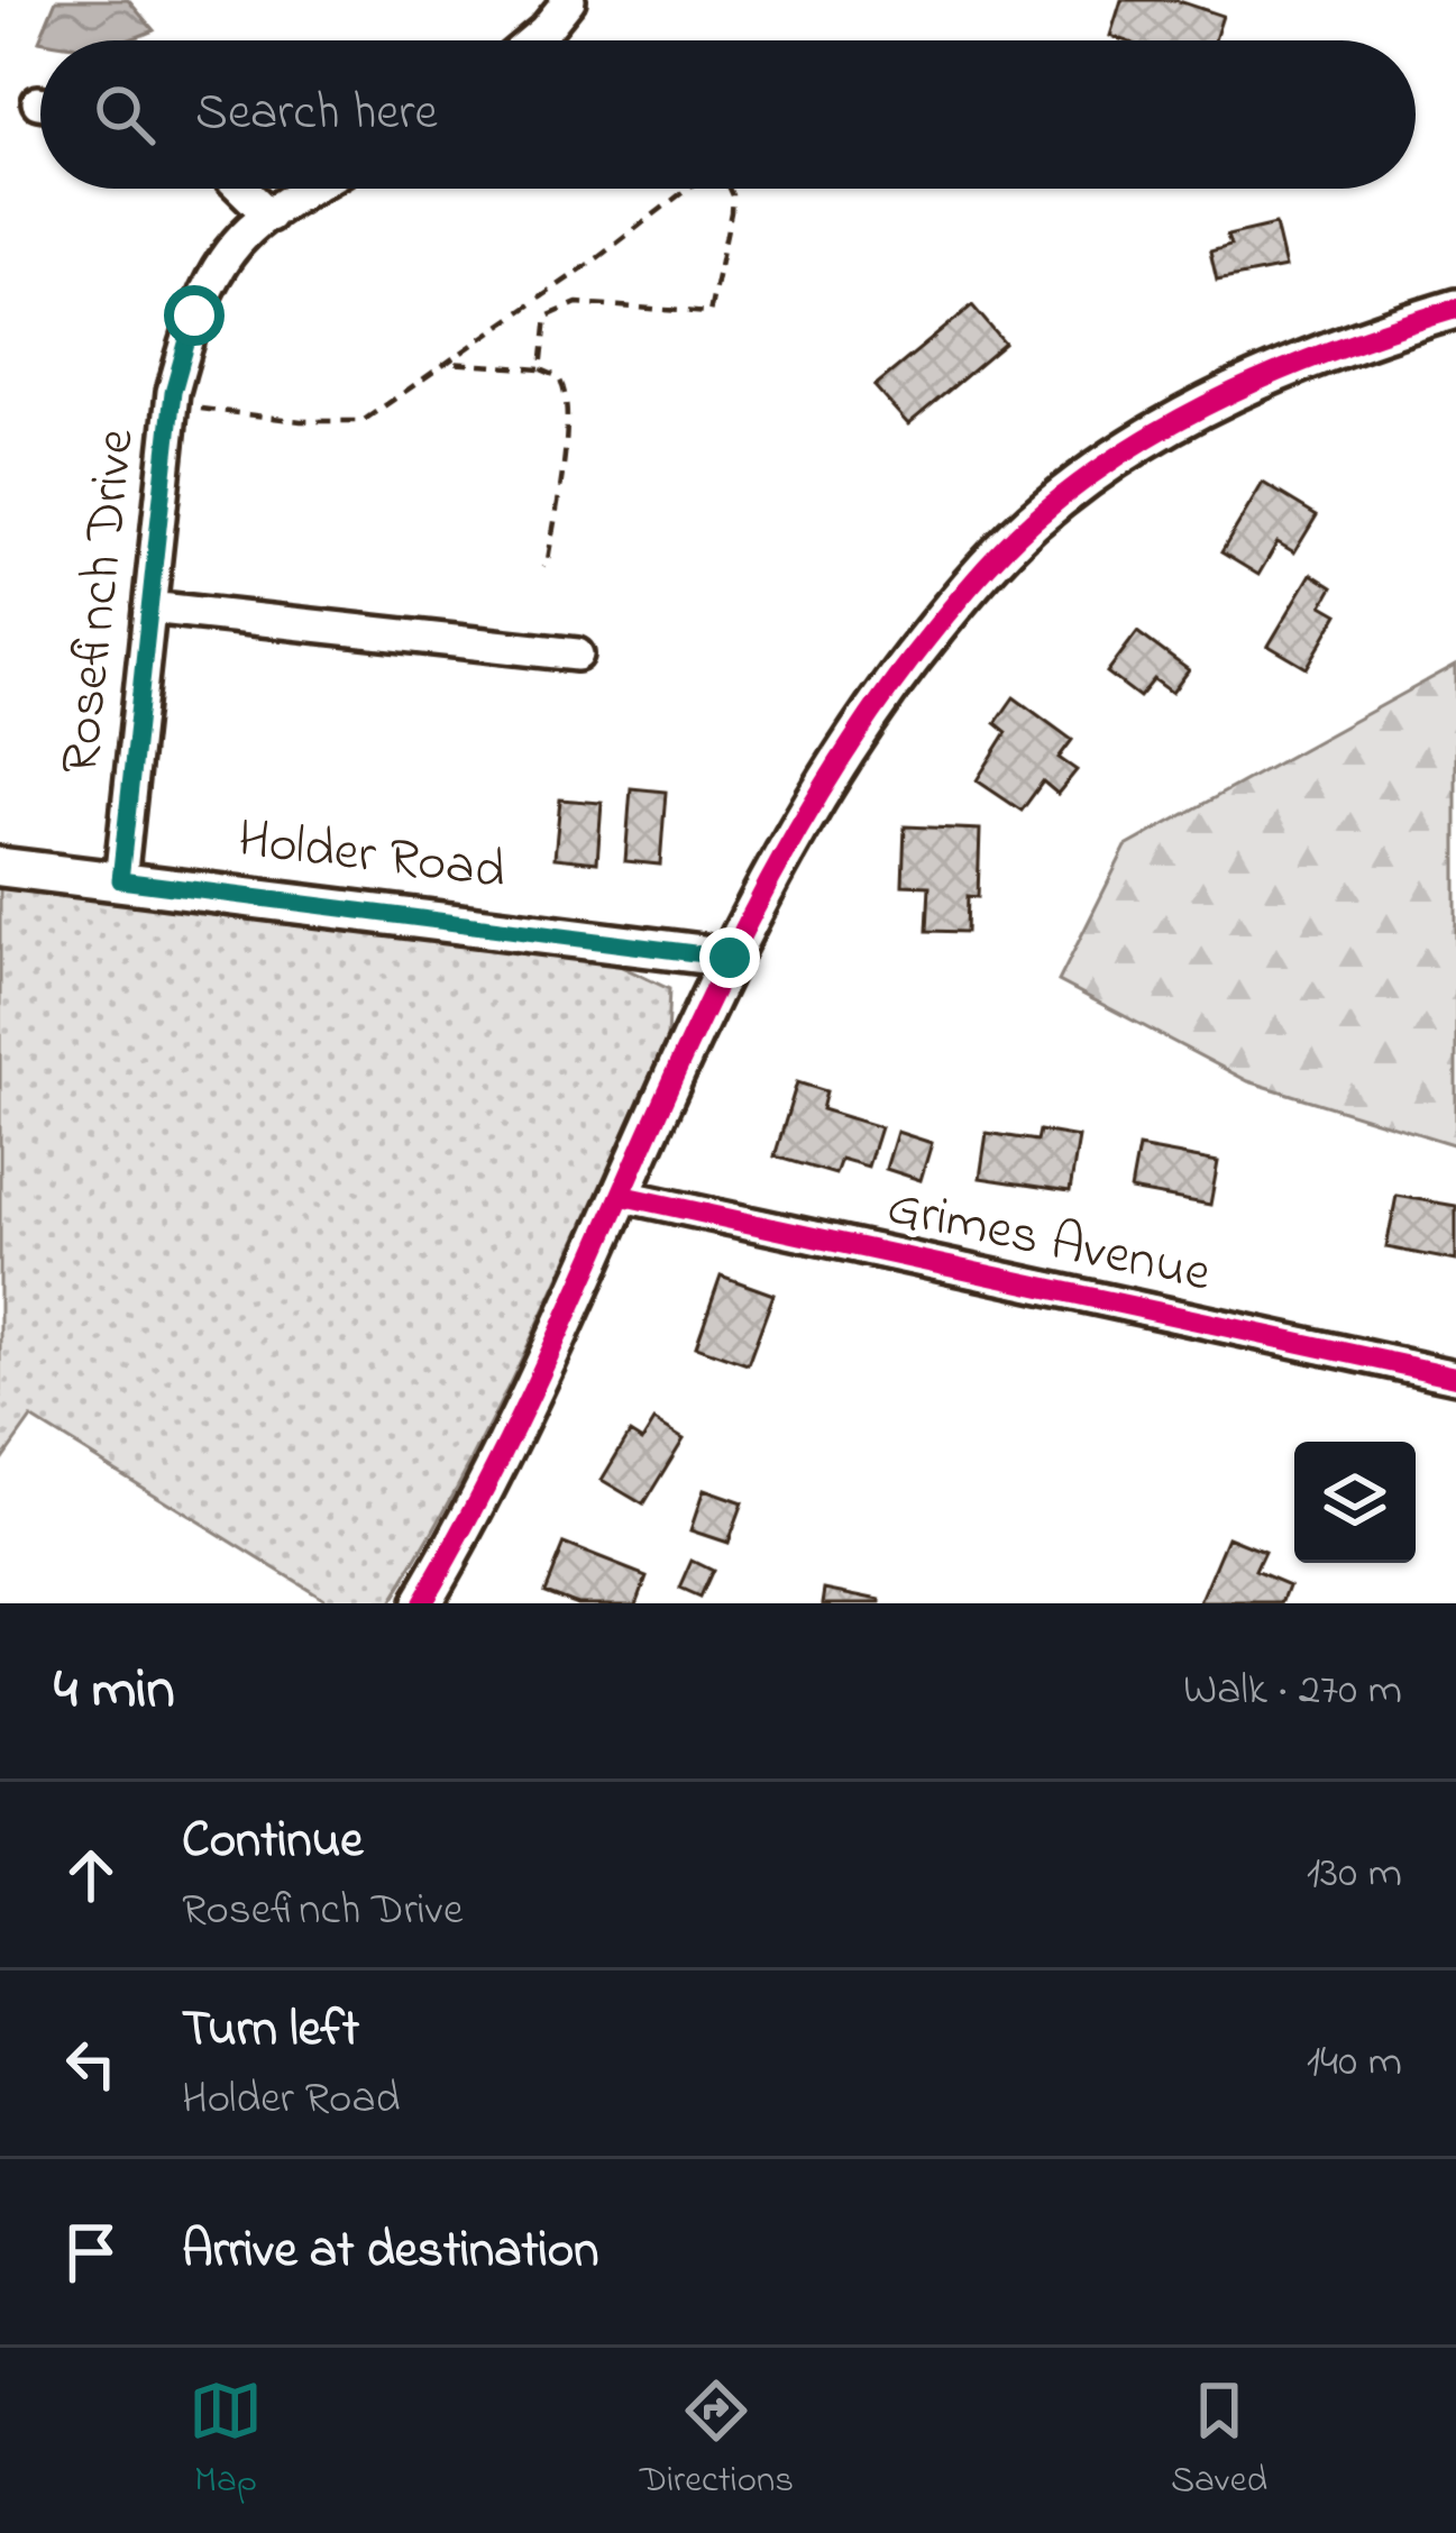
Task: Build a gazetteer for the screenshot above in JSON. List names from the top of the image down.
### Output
{
  "streets": {
    "street": ["Rosefinch Drive", "Holder Road", "Grimes Avenue"]
  },
  "crossings": [
    ["Rosefinch Drive", "Holder Road"]
  ],
  "page": {
    "search": "Search here",
    "heading": ["4 min", "Walk · 270 m"],
    "list": [
      ["Continue", "Rosefinch Drive", "130 m"],
      ["Turn left", "Holder Road", "140 m"],
      "Arrive at destination"
    ],
    "nav": ["Map", "Directions", "Saved"]
  }
}
